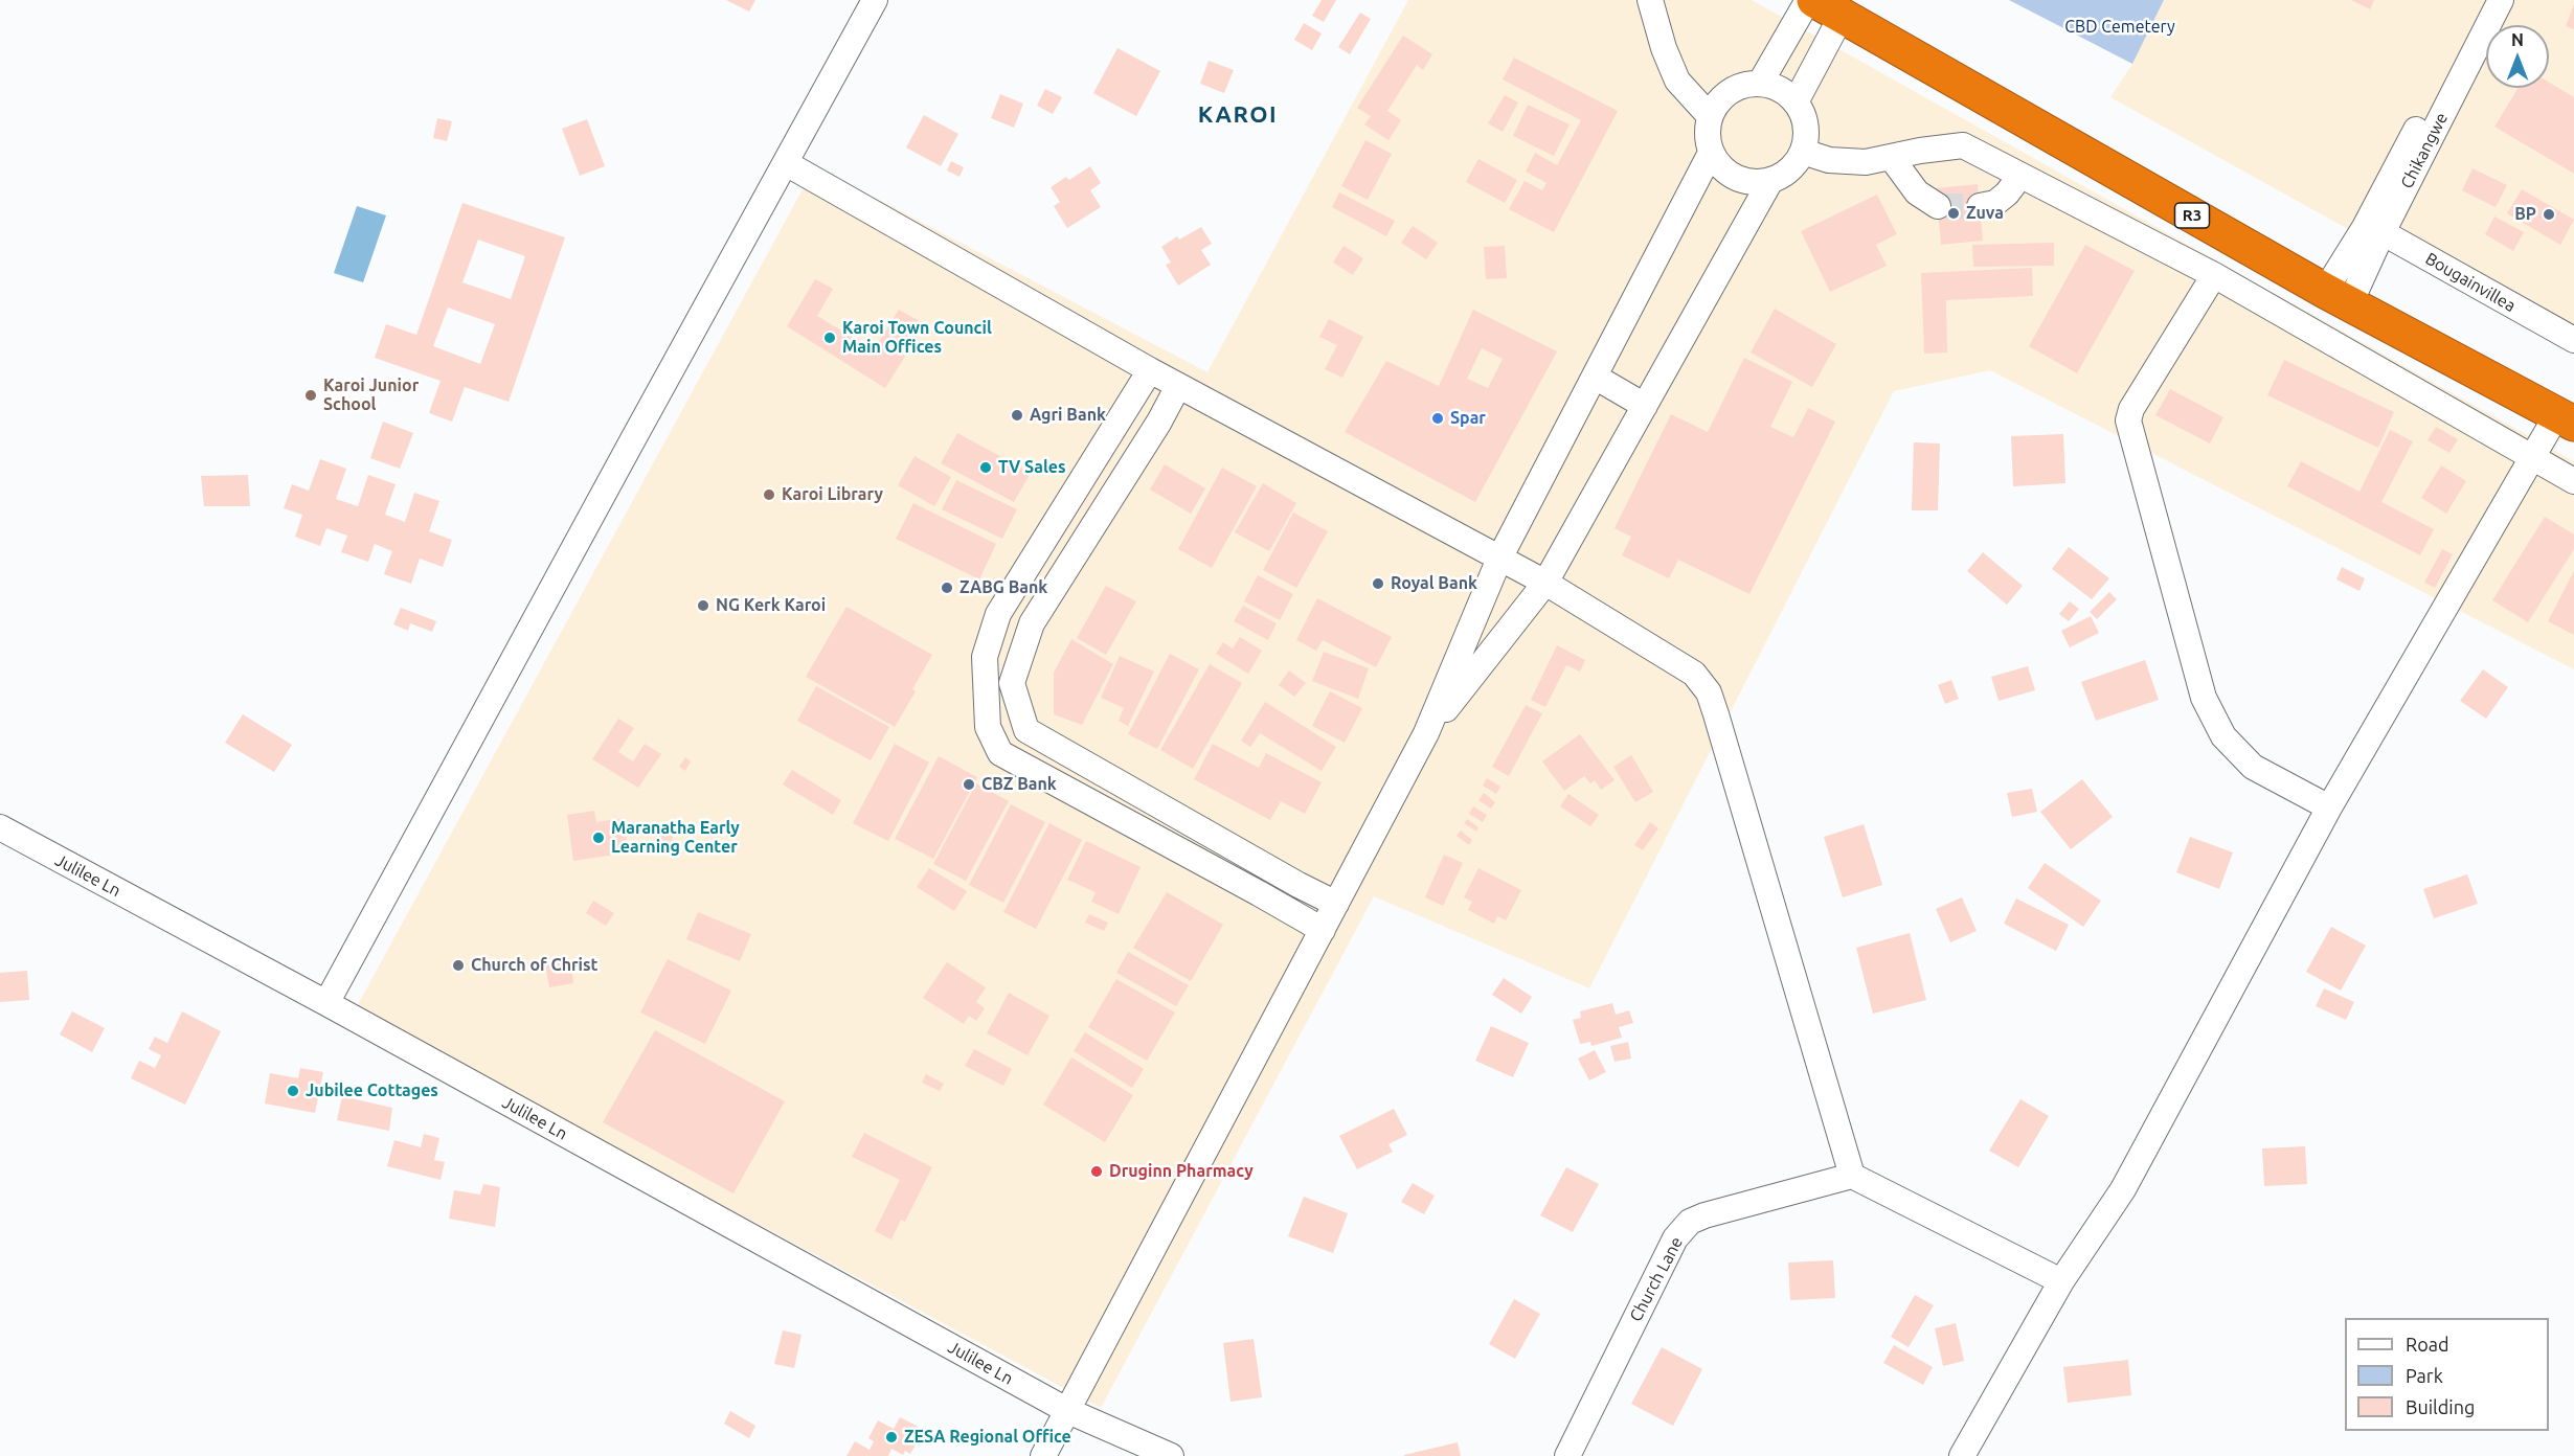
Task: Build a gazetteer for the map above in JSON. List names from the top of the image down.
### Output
{
  "streets": {
    "highway": ["R3"],
    "street": [
      "Chikangwe",
      "Bougainvillea",
      "Julilee Ln",
      "Church Lane"
    ]
  },
  "crossings": [
    ["Chikangwe", "R3"],
    ["Chikangwe", "Bougainvillea"]
  ],
  "districts": ["KAROI"],
  "parks": ["CBD Cemetery"],
  "places": [
    "Zuva",
    "BP",
    "Karoi Town Council Main Offices",
    "Karoi Junior School",
    "Agri Bank",
    "Spar",
    "TV Sales",
    "Karoi Library",
    "Royal Bank",
    "ZABG Bank",
    "NG Kerk Karoi",
    "CBZ Bank",
    "Maranatha Early Learning Center",
    "Church of Christ",
    "Jubilee Cottages",
    "Druginn Pharmacy",
    "ZESA Regional Office"
  ],
  "legend": ["Road", "Park", "Building"],
  "north": "top"
}
